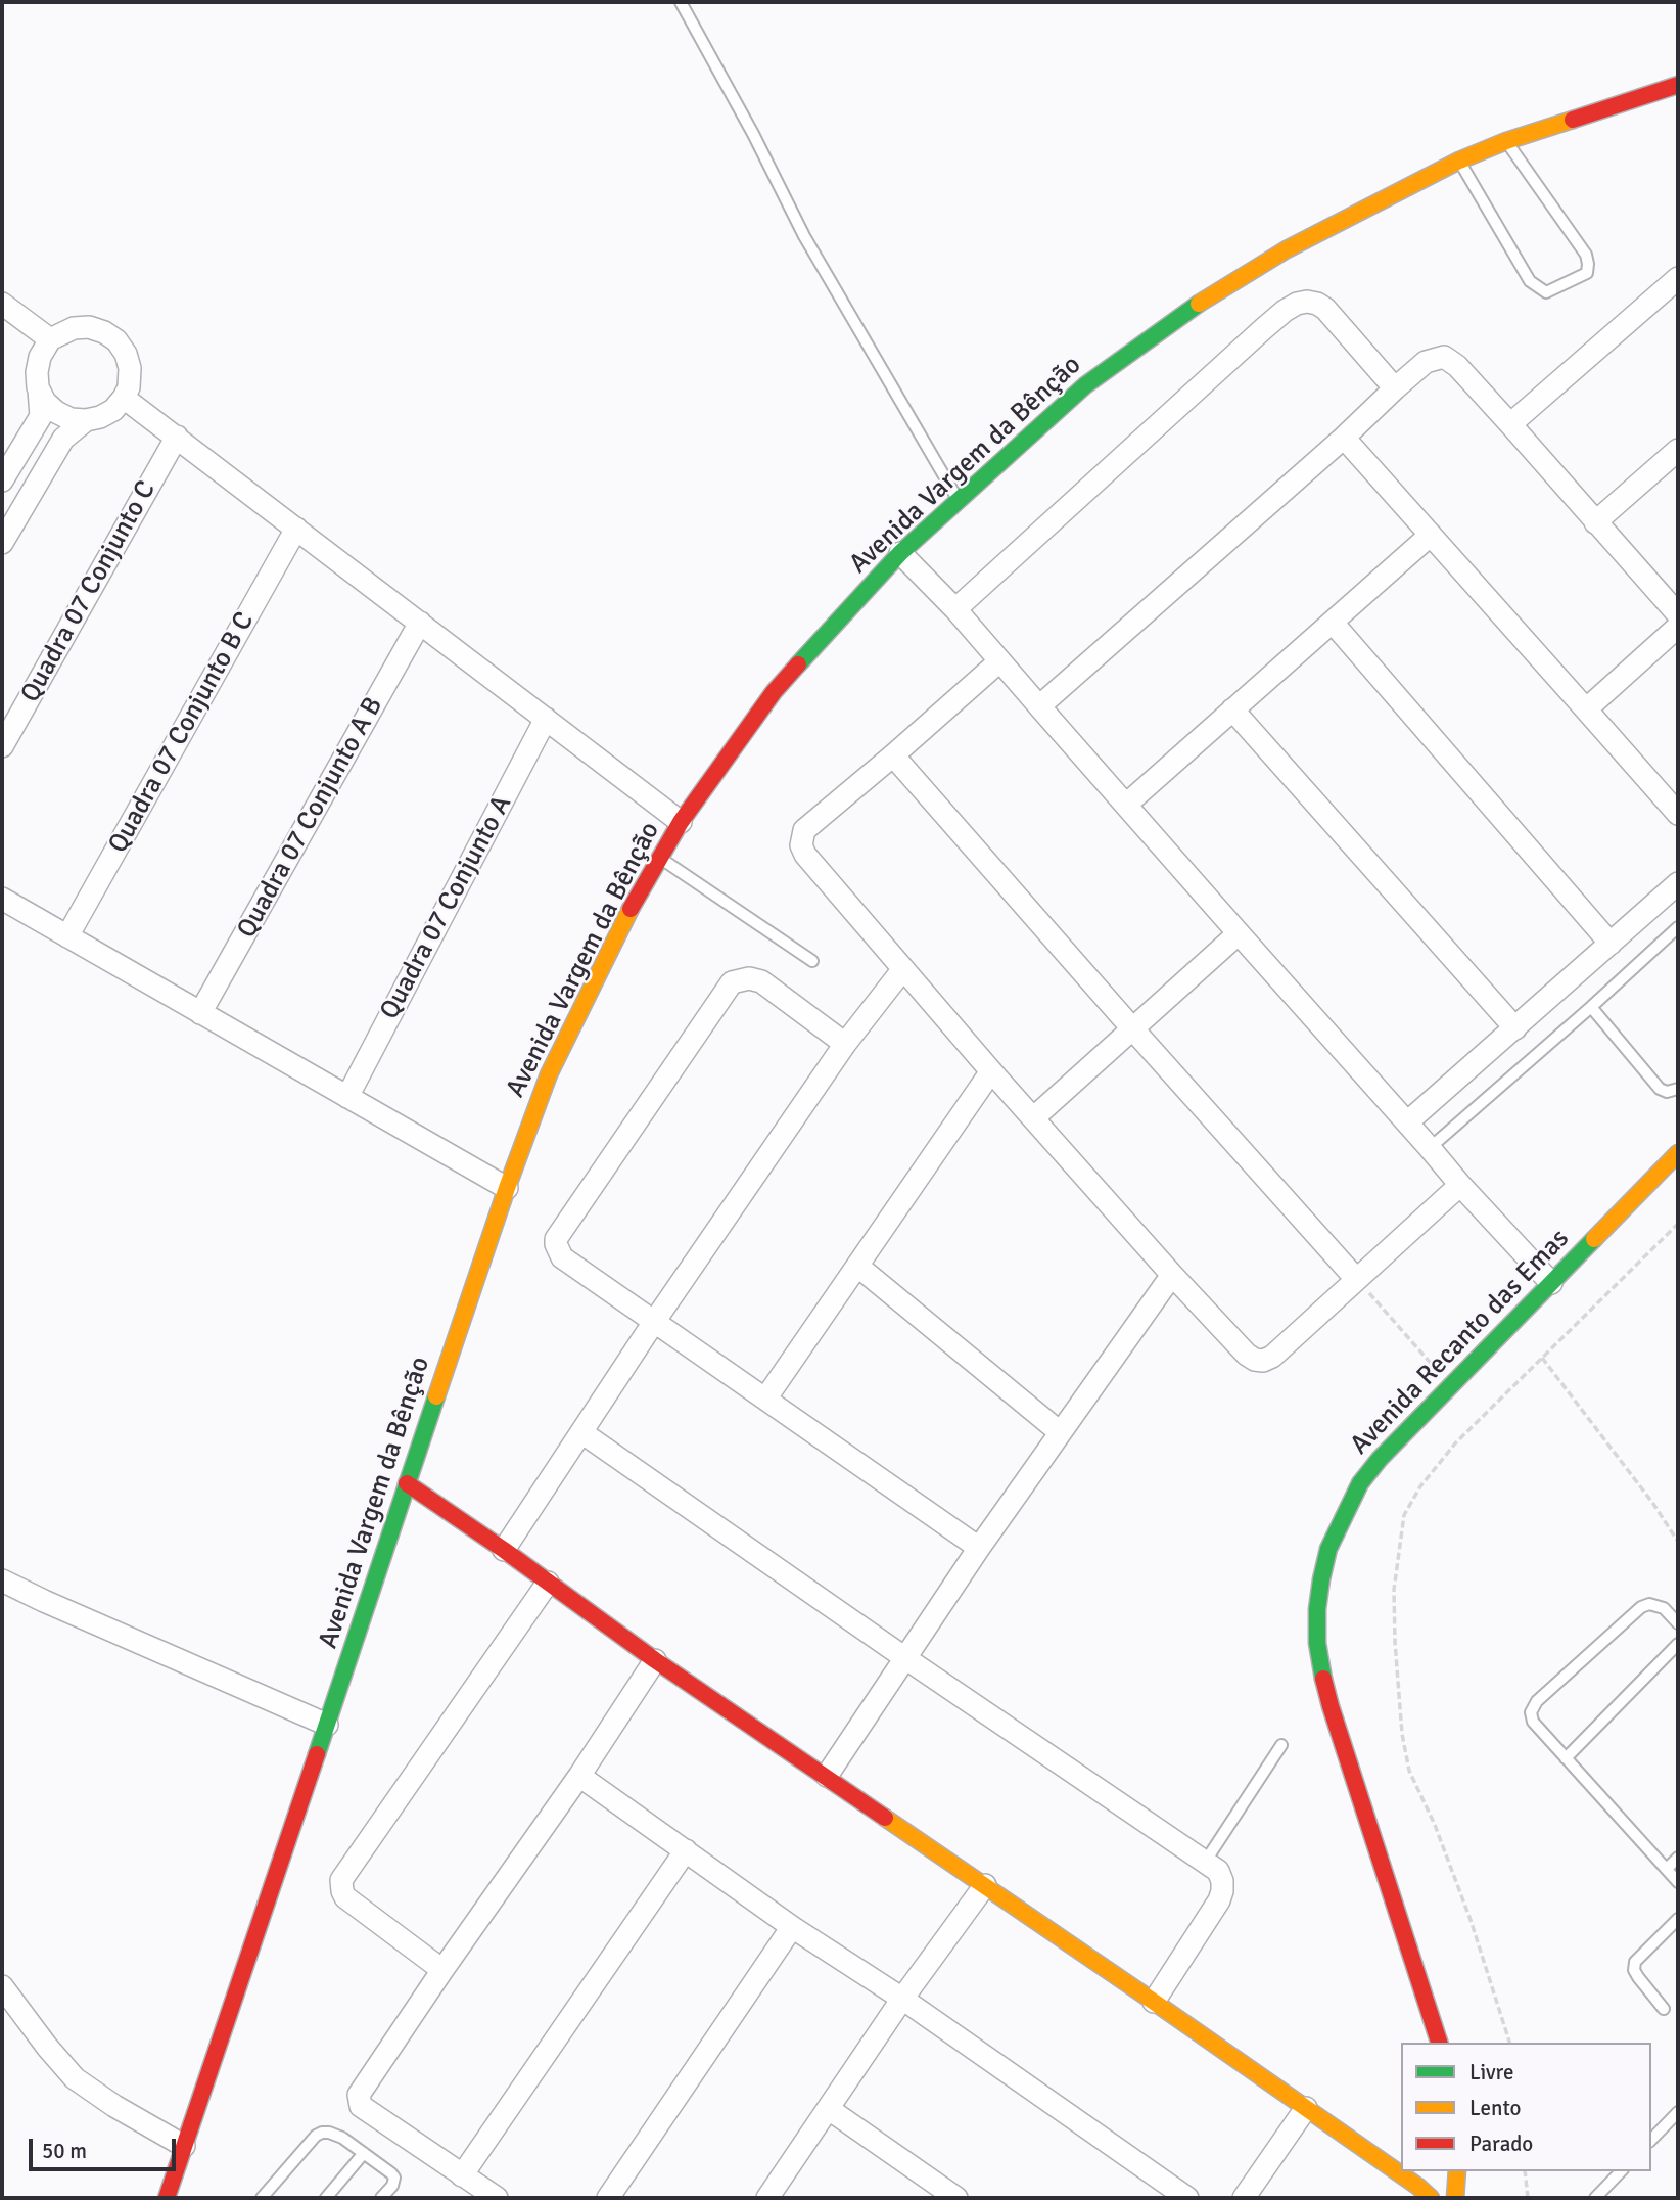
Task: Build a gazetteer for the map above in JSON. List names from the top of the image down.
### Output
{
  "streets": {
    "street": [
      "Avenida Vargem da Bênção",
      "Quadra 07 Conjunto C",
      "Quadra 07 Conjunto B C",
      "Quadra 07 Conjunto A B",
      "Quadra 07 Conjunto A",
      "Avenida Recanto das Emas"
    ]
  },
  "legend": ["Livre", "Lento", "Parado"],
  "scale_bar": "50 m"
}
